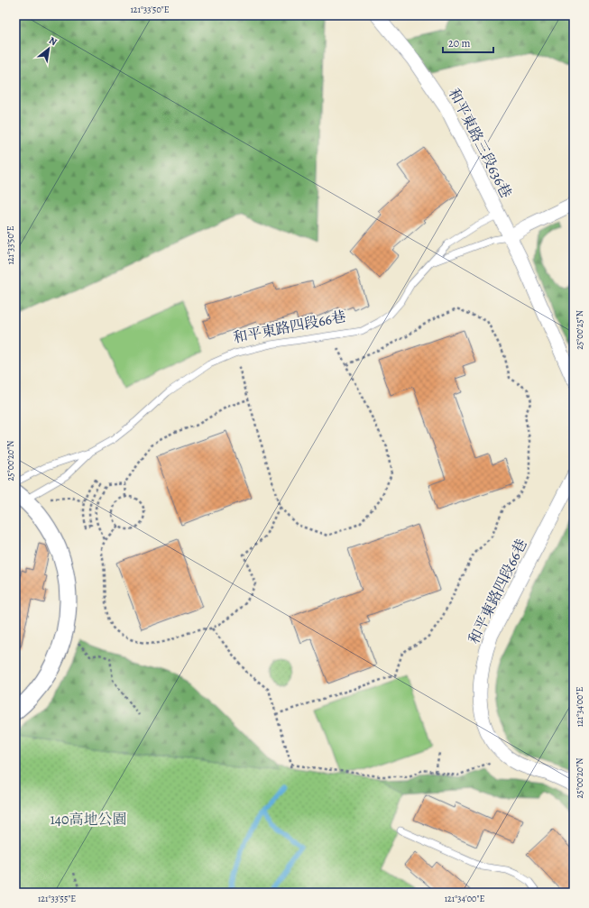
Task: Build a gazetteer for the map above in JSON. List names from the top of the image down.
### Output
{
  "streets": {
    "street": ["和平東路三段636巷", "和平東路四段66巷"]
  },
  "crossings": [
    ["和平東路三段636巷", "和平東路四段66巷"]
  ],
  "parks": ["140高地公園"],
  "scale_bar": "20 m",
  "north": "top right",
  "coordinates": [
    "121°33'50\"E",
    "25°00'25\"N",
    "25°00'20\"N",
    "121°34'00\"E",
    "121°33'55\"E"
  ]
}
